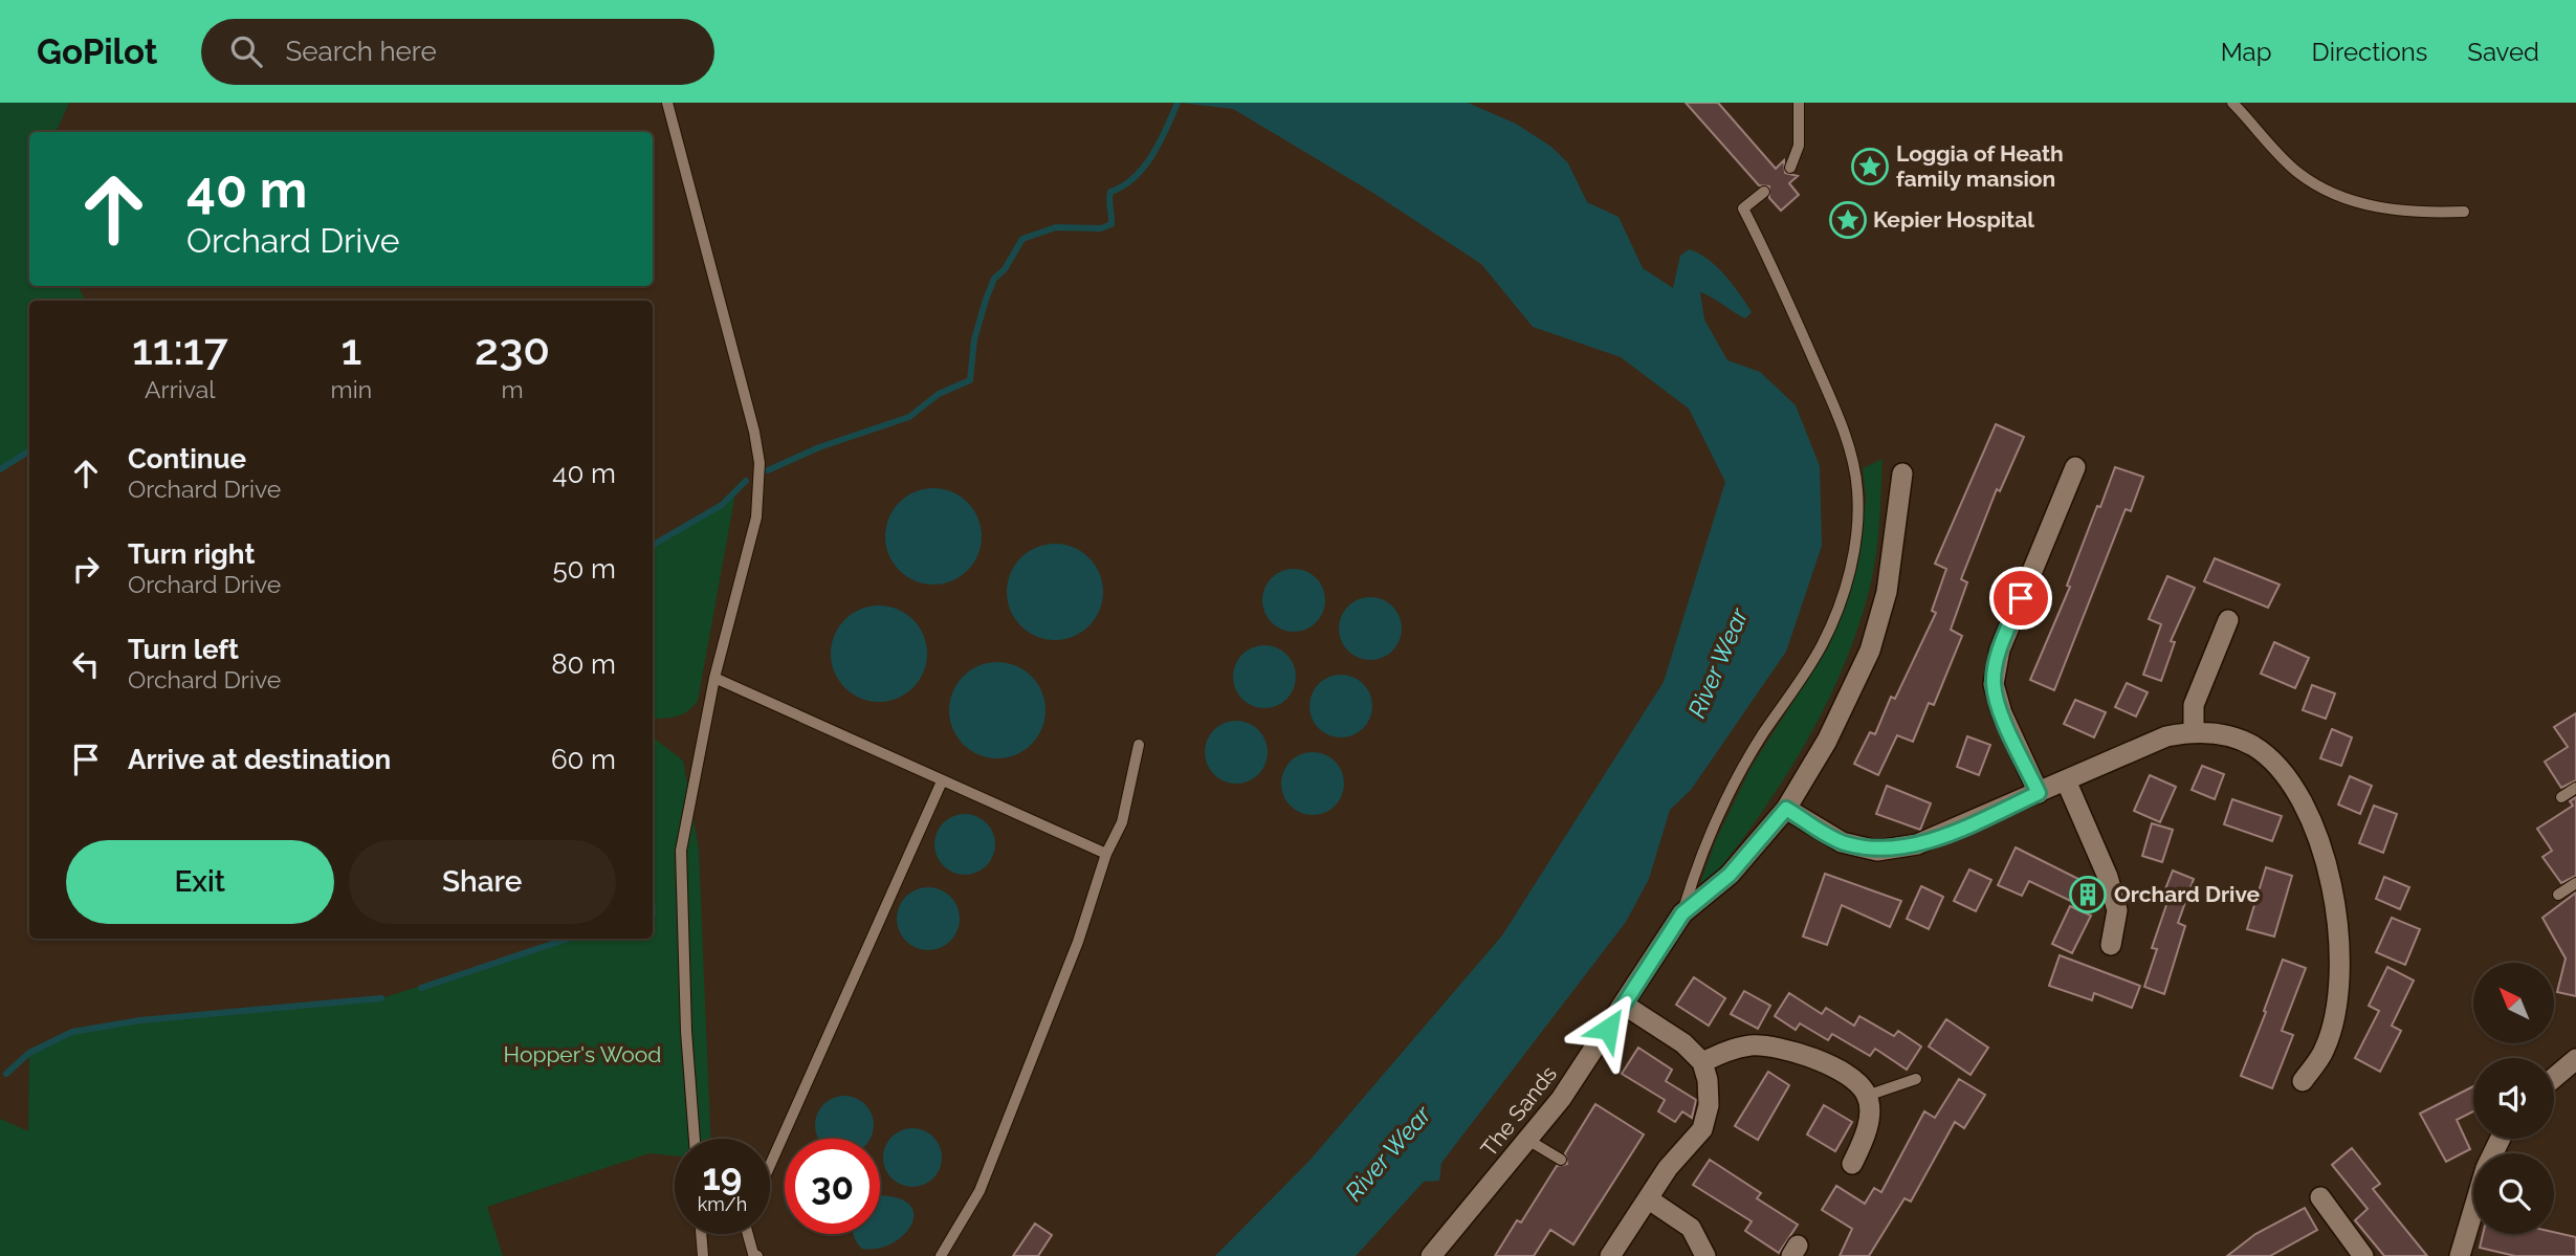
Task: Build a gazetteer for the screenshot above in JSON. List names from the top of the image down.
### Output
{
  "streets": {
    "street": ["The Sands"]
  },
  "water": ["River Wear"],
  "parks": ["Hopper's Wood"],
  "places": {
    "place": ["Loggia of Heath family mansion", "Kepier Hospital"],
    "building": ["Orchard Drive"]
  },
  "north": "top left",
  "page": {
    "header": "GoPilot",
    "search": "Search here",
    "nav": ["Map", "Directions", "Saved"],
    "turn": ["40 m", "Orchard Drive"],
    "eta": [
      "11:17",
      "Arrival",
      "1",
      "min",
      "230",
      "m"
    ],
    "list": [
      {
        "name": "Continue",
        "note": "Orchard Drive",
        "value": "40 m"
      },
      {
        "name": "Turn right",
        "note": "Orchard Drive",
        "value": "50 m"
      },
      {
        "name": "Turn left",
        "note": "Orchard Drive",
        "value": "80 m"
      },
      {
        "name": "Arrive at destination",
        "value": "60 m"
      }
    ],
    "buttons": ["Exit", "Share"],
    "speed": "19 km/h",
    "limit": "30"
  }
}
